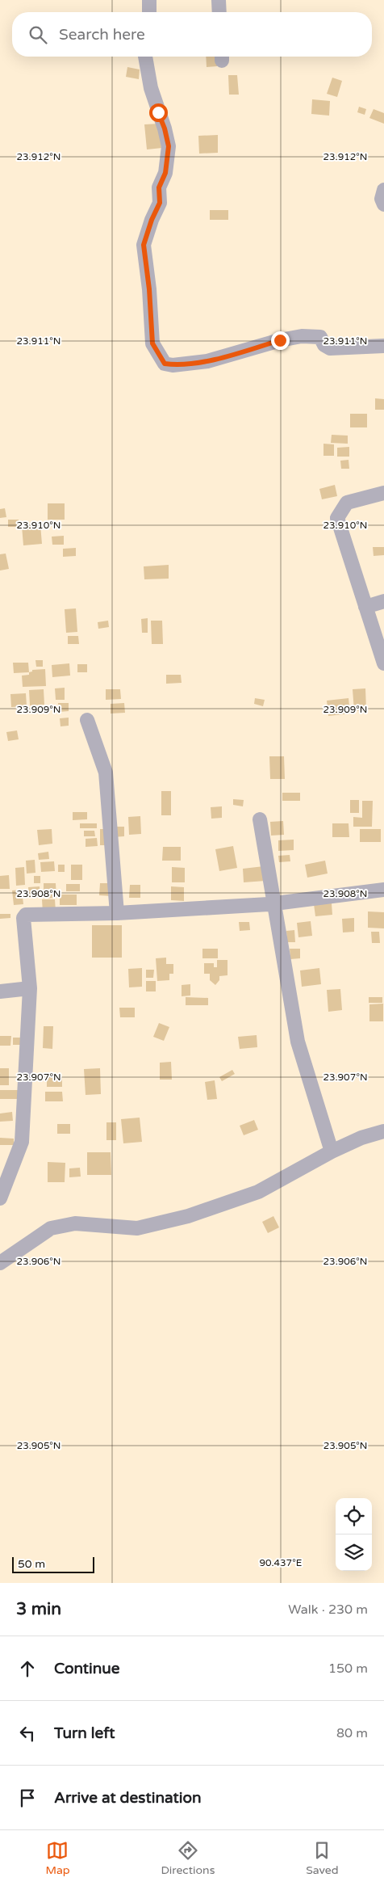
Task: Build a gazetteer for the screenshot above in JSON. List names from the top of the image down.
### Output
{
  "scale_bar": "50 m",
  "page": {
    "search": "Search here",
    "scale": "50 m",
    "heading": ["3 min", "Walk · 230 m"],
    "list": [
      ["Continue", "150 m"],
      ["Turn left", "80 m"],
      "Arrive at destination"
    ],
    "nav": ["Map", "Directions", "Saved"]
  },
  "coordinates": [
    "23.912°N",
    "23.911°N",
    "23.910°N",
    "23.909°N",
    "23.908°N",
    "23.907°N",
    "23.906°N",
    "23.905°N",
    "90.437°E"
  ]
}
